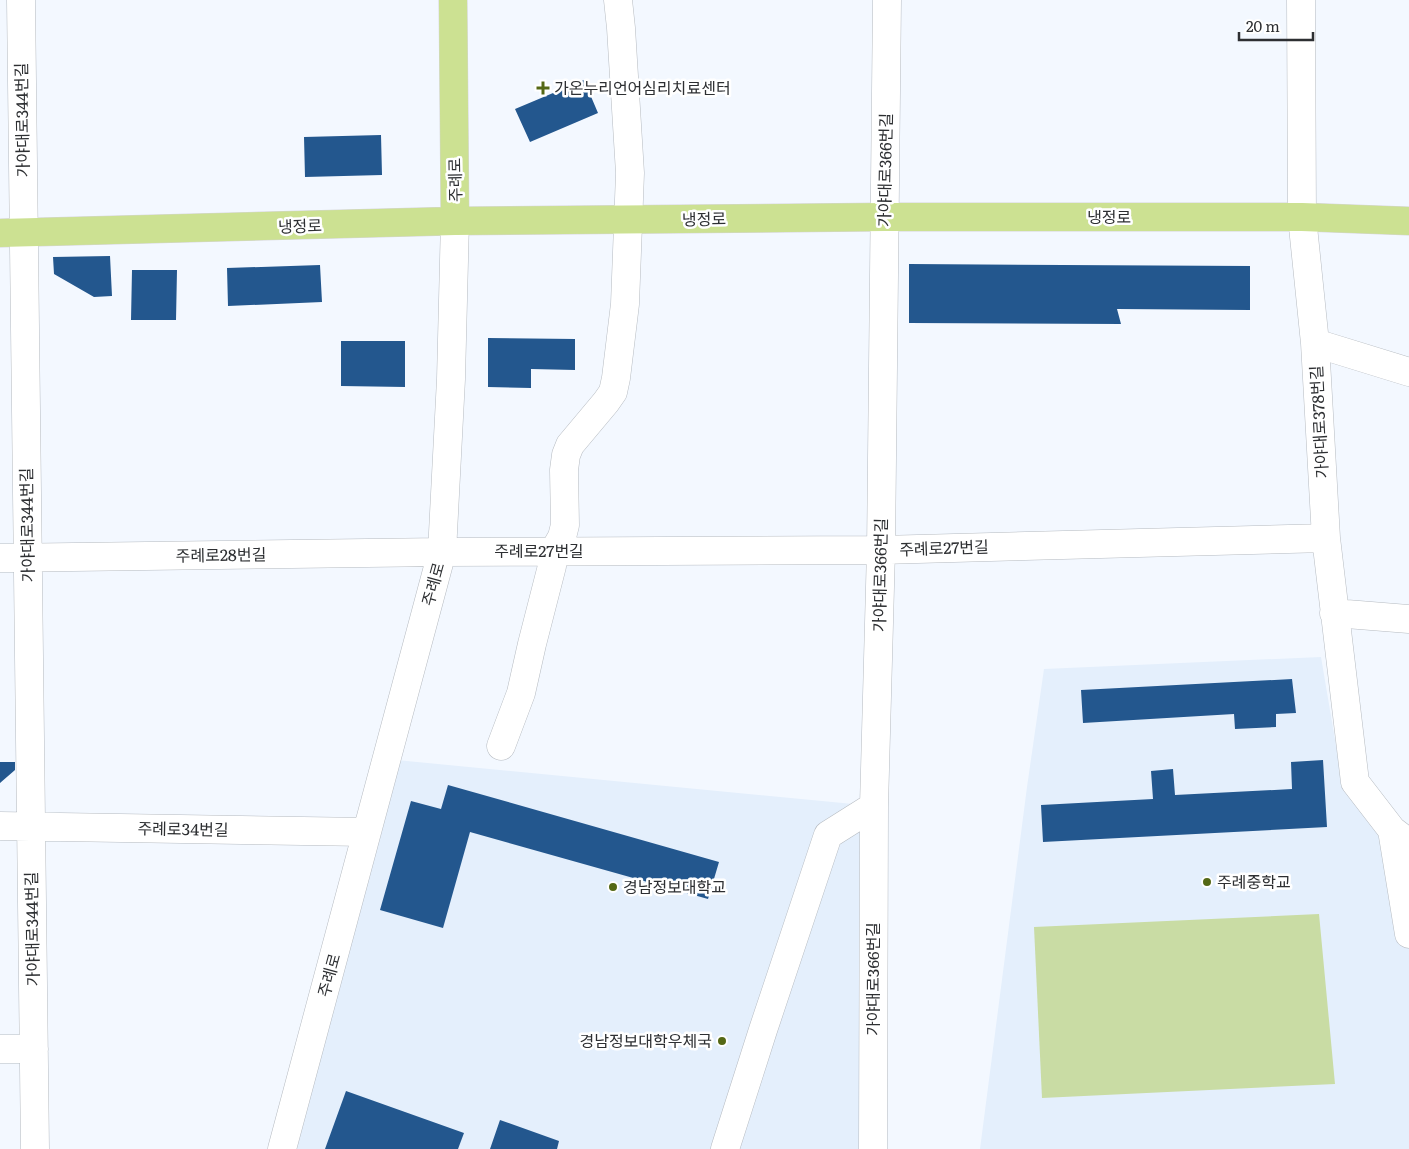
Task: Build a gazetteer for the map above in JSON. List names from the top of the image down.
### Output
{
  "streets": {
    "main road": ["주례로", "냉정로"],
    "street": [
      "가야대로344번길",
      "가야대로366번길",
      "가야대로378번길",
      "주례로27번길",
      "주례로28번길",
      "주례로34번길"
    ]
  },
  "crossings": [
    ["가야대로344번길", "냉정로"],
    ["가야대로344번길", "주례로28번길"],
    ["가야대로344번길", "주례로34번길"],
    ["가야대로366번길", "냉정로"],
    ["가야대로366번길", "주례로27번길"],
    ["주례로", "냉정로"],
    ["주례로", "주례로27번길"],
    ["주례로", "주례로28번길"],
    ["주례로", "주례로34번길"],
    ["냉정로", "가야대로378번길"],
    ["가야대로378번길", "주례로27번길"],
    ["주례로27번길", "주례로28번길"]
  ],
  "places": {
    "health": ["가온누리언어심리치료센터"],
    "other": ["주례중학교", "경남정보대학교", "경남정보대학우체국"]
  },
  "scale_bar": "20 m"
}
